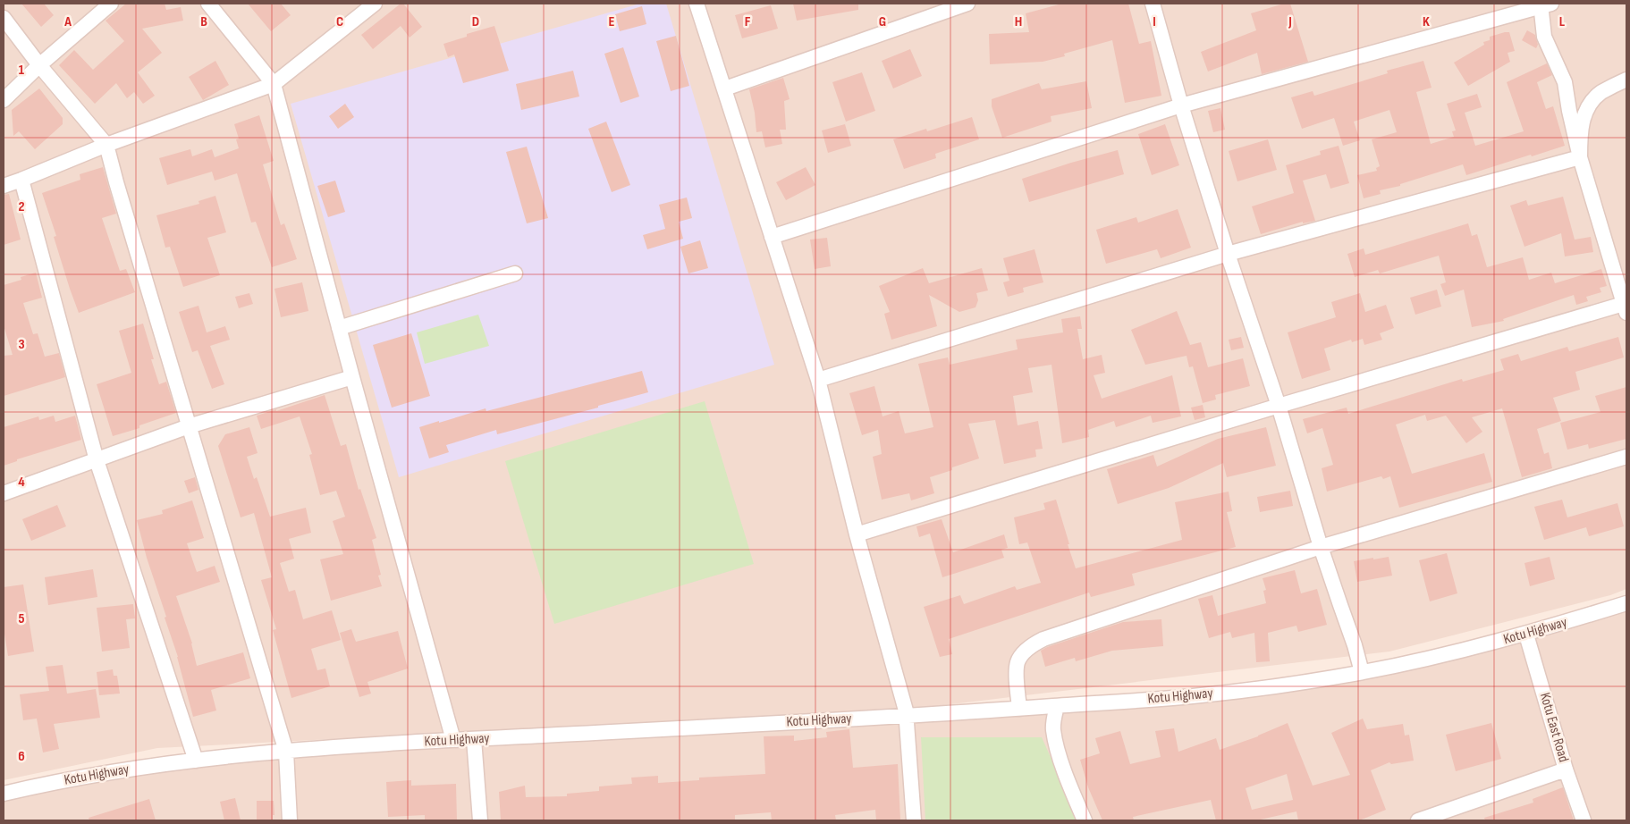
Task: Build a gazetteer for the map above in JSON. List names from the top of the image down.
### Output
{
  "streets": {
    "street": ["Kotu Highway", "Kotu East Road"]
  },
  "crossings": [
    ["Kotu Highway", "Kotu East Road"]
  ],
  "grid": {
    "columns": [
      "A",
      "B",
      "C",
      "D",
      "E",
      "F",
      "G",
      "H",
      "I",
      "J",
      "K",
      "L"
    ],
    "rows": [
      "1",
      "2",
      "3",
      "4",
      "5",
      "6"
    ]
  }
}
